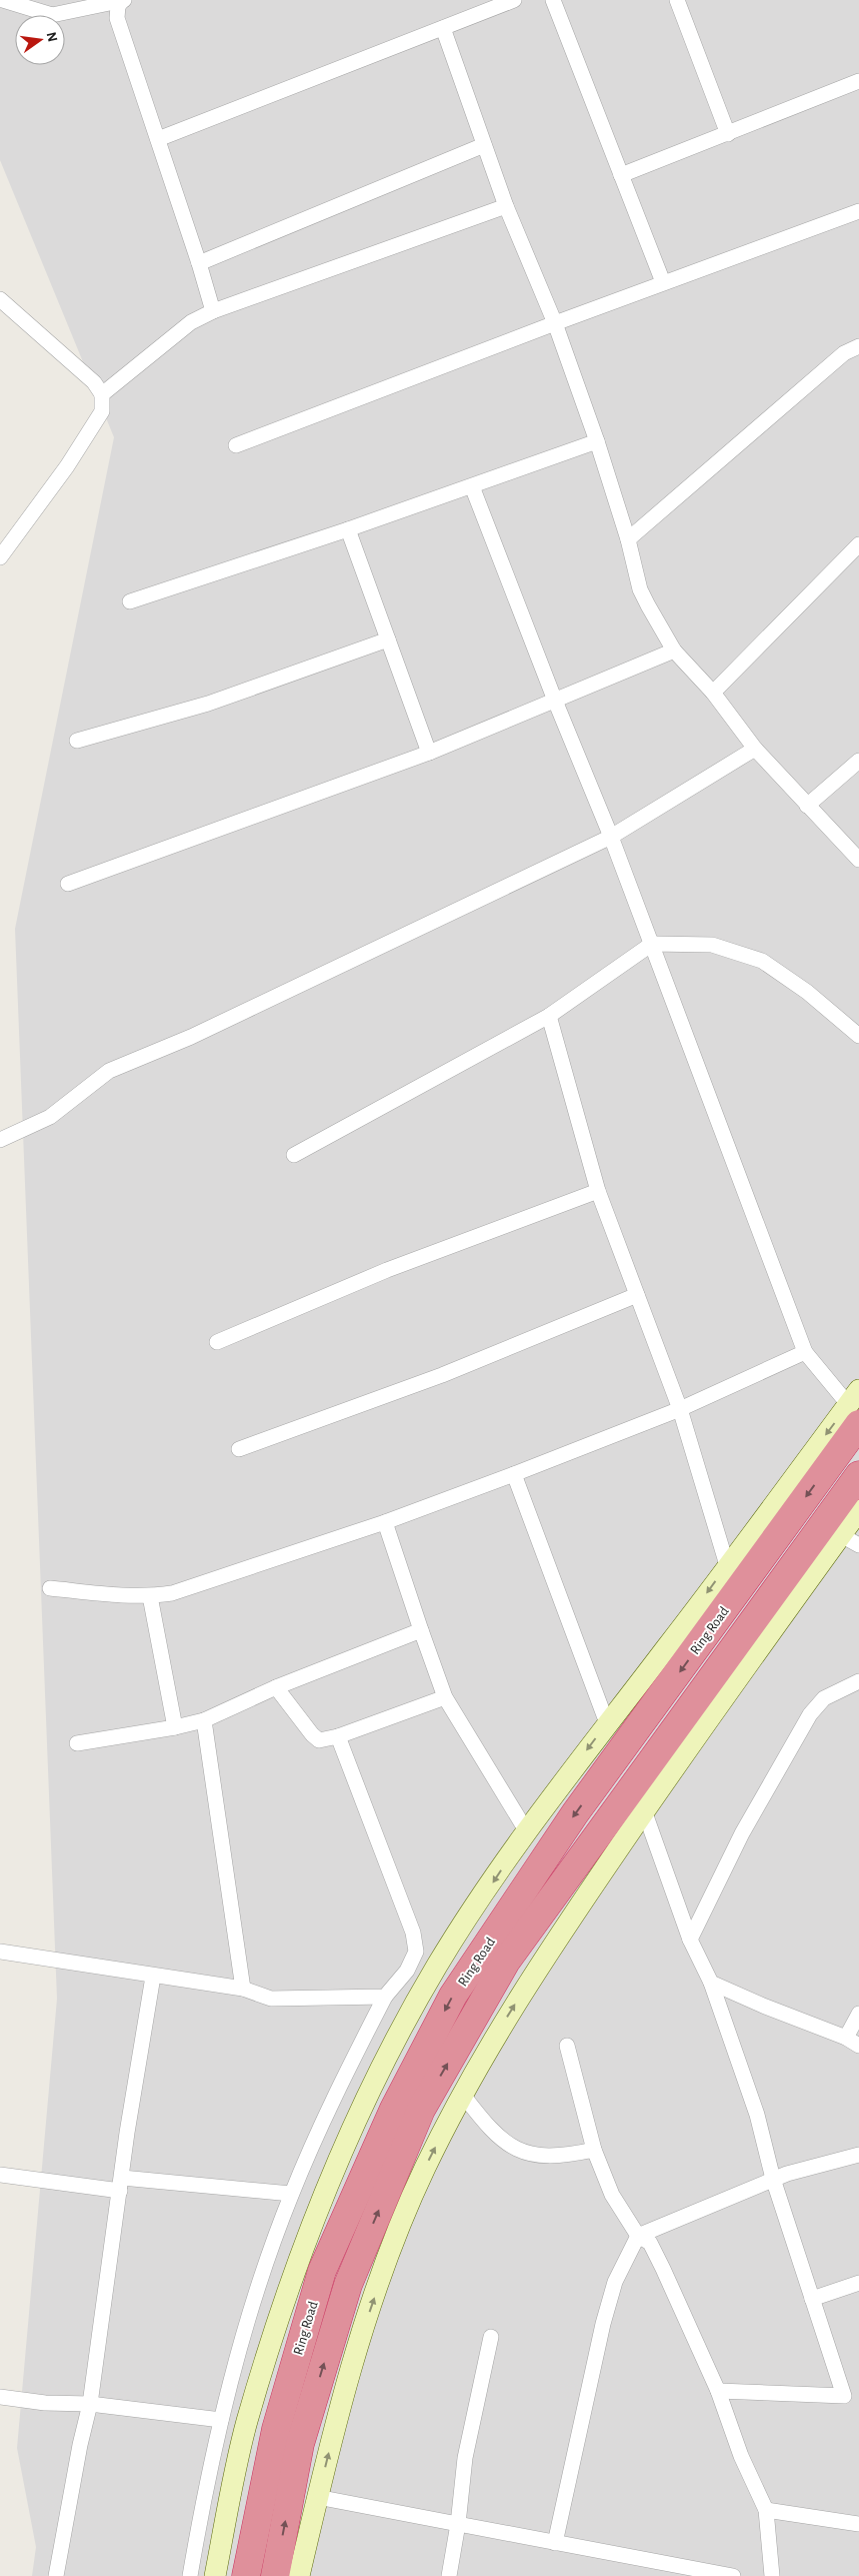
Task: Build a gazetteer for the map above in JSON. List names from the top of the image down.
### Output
{
  "streets": {
    "highway": ["Ring Road"]
  },
  "north": "right"
}
